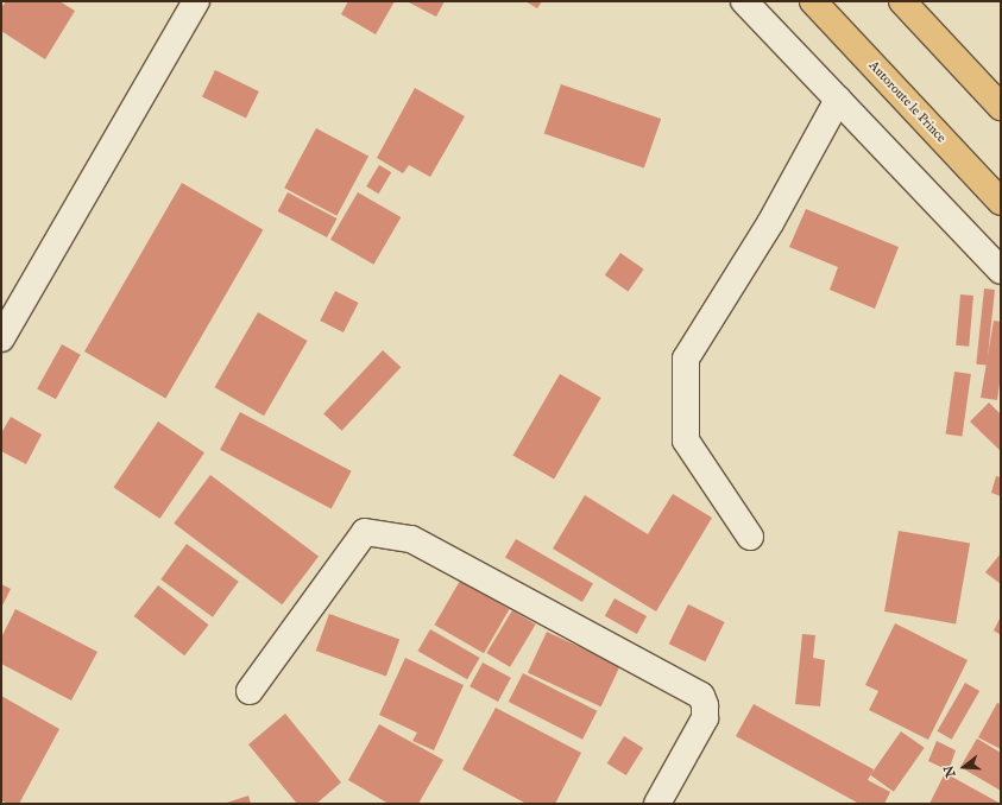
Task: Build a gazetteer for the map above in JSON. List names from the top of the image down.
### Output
{
  "streets": {
    "main road": ["Autoroute le Prince"]
  },
  "north": "left"
}
